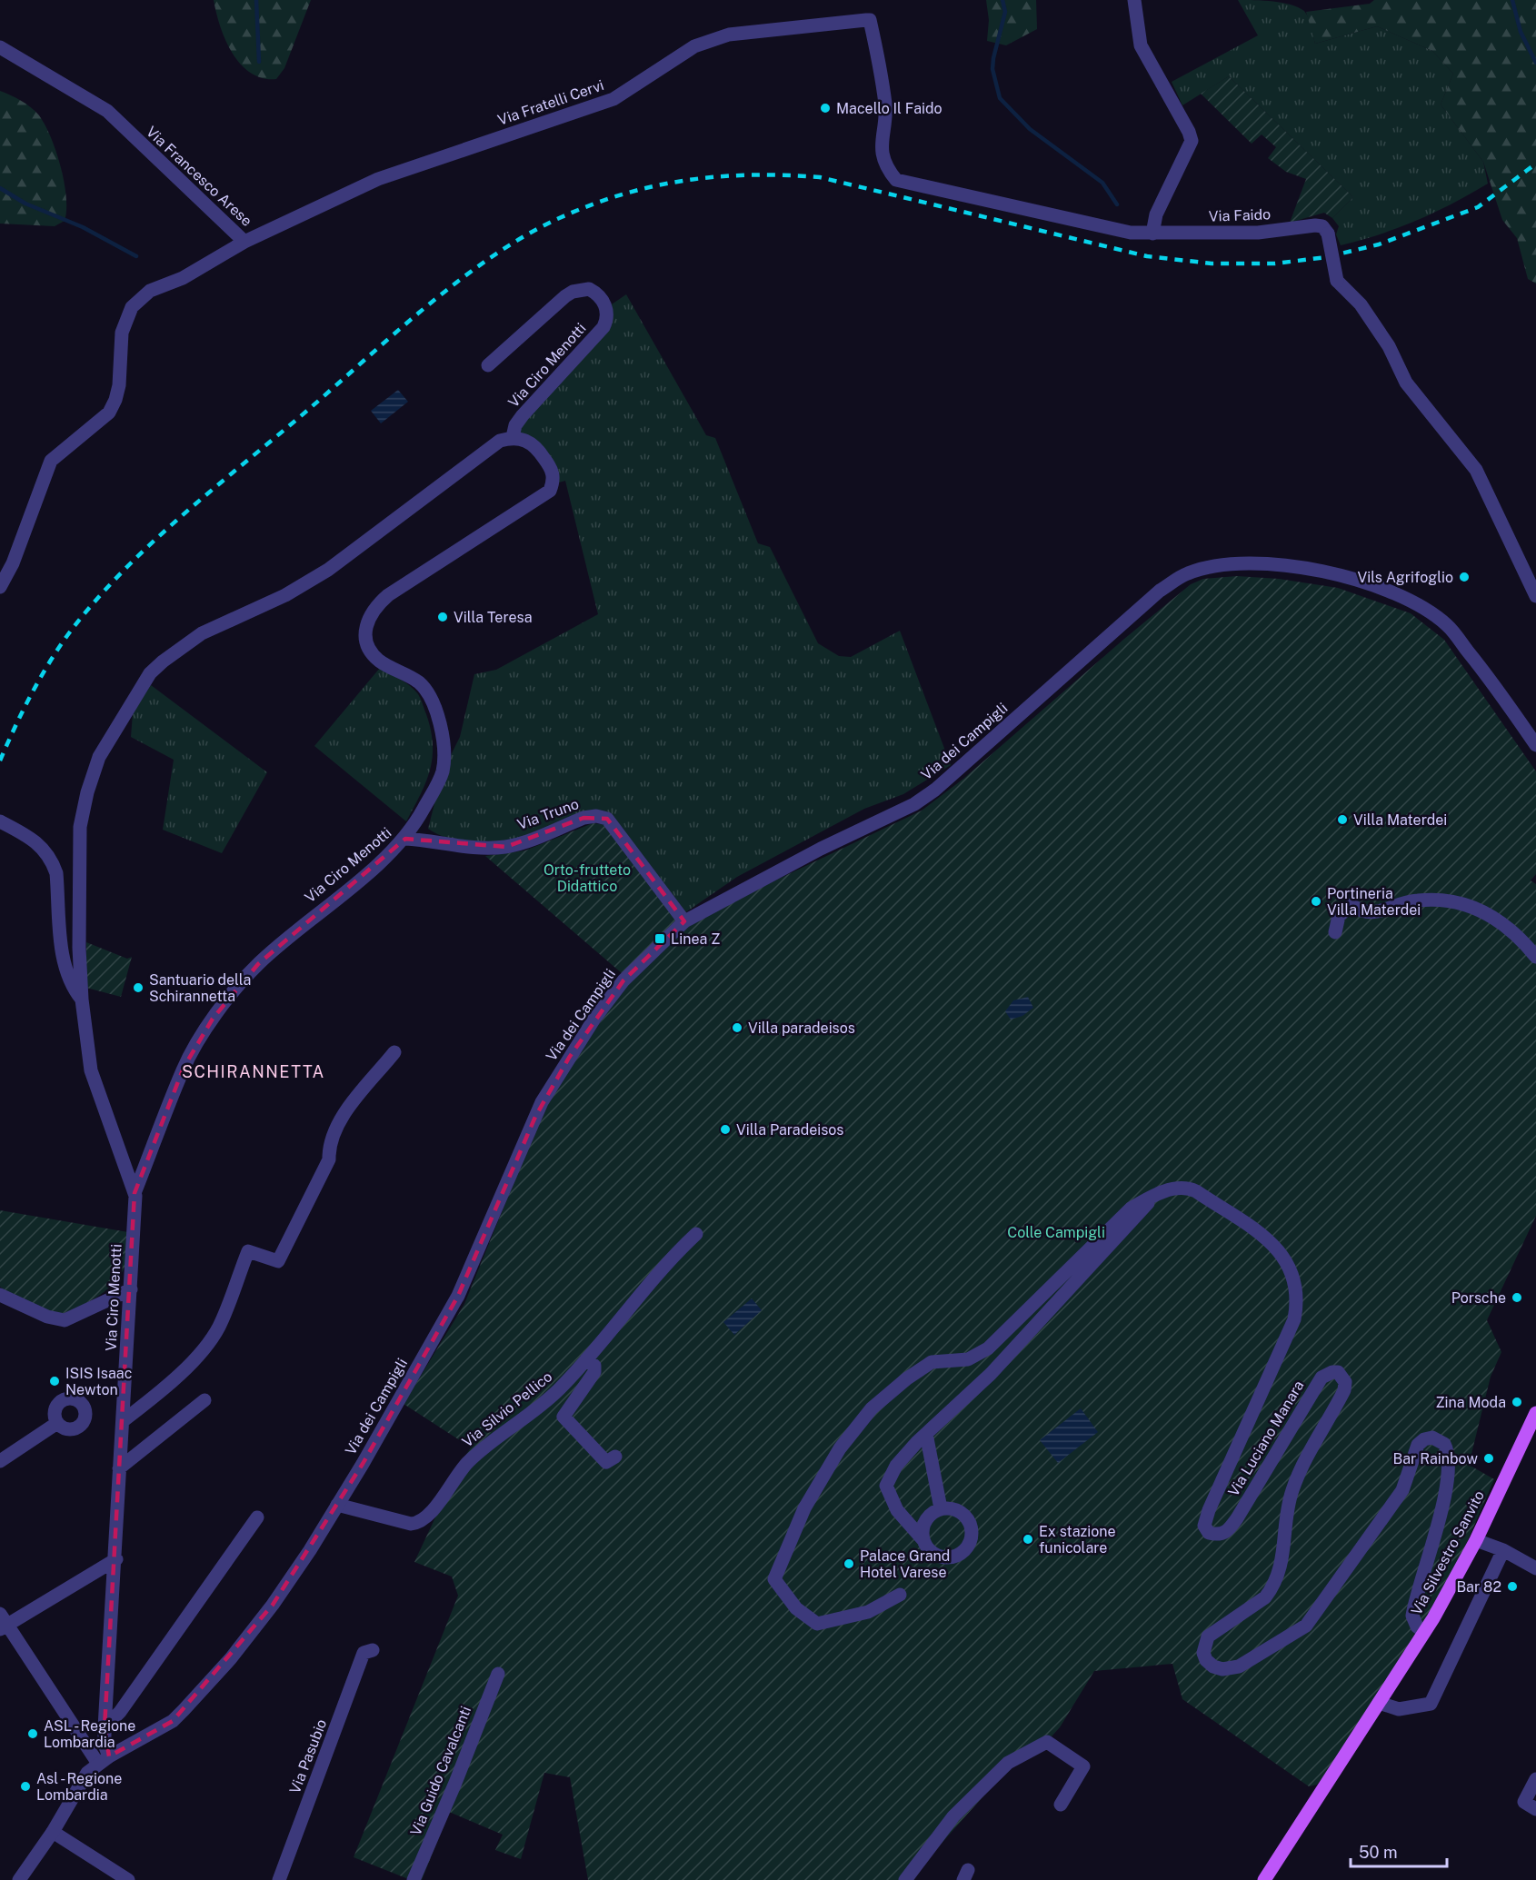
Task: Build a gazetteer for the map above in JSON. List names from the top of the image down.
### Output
{
  "streets": {
    "main road": ["Via Silvestro Sanvito"],
    "street": [
      "Via Fratelli Cervi",
      "Via Francesco Arese",
      "Via Faido",
      "Via Ciro Menotti",
      "Via dei Campigli",
      "Via Truno",
      "Via Silvio Pellico",
      "Via Luciano Manara",
      "Via Pasubio",
      "Via Guido Cavalcanti"
    ]
  },
  "crossings": [
    ["Via Fratelli Cervi", "Via Francesco Arese"],
    ["Via Fratelli Cervi", "Via Faido"],
    ["Via Ciro Menotti", "Via dei Campigli"],
    ["Via Ciro Menotti", "Via Truno"],
    ["Via dei Campigli", "Via Truno"],
    ["Via dei Campigli", "Via Silvio Pellico"],
    ["Via Luciano Manara", "Via Silvestro Sanvito"]
  ],
  "districts": ["SCHIRANNETTA"],
  "parks": ["Orto-frutteto Didattico", "Colle Campigli"],
  "places": {
    "other": [
      "Macello Il Faido",
      "Vils Agrifoglio",
      "Villa Teresa",
      "Villa Materdei",
      "Portineria Villa Materdei",
      "Santuario della Schirannetta",
      "Villa paradeisos",
      "Villa Paradeisos",
      "Porsche",
      "ISIS Isaac Newton",
      "Zina Moda",
      "Bar Rainbow",
      "Ex stazione funicolare",
      "Palace Grand Hotel Varese",
      "Bar 82",
      "ASL - Regione Lombardia",
      "Asl - Regione Lombardia"
    ],
    "transit": ["Linea Z"]
  },
  "scale_bar": "50 m"
}
